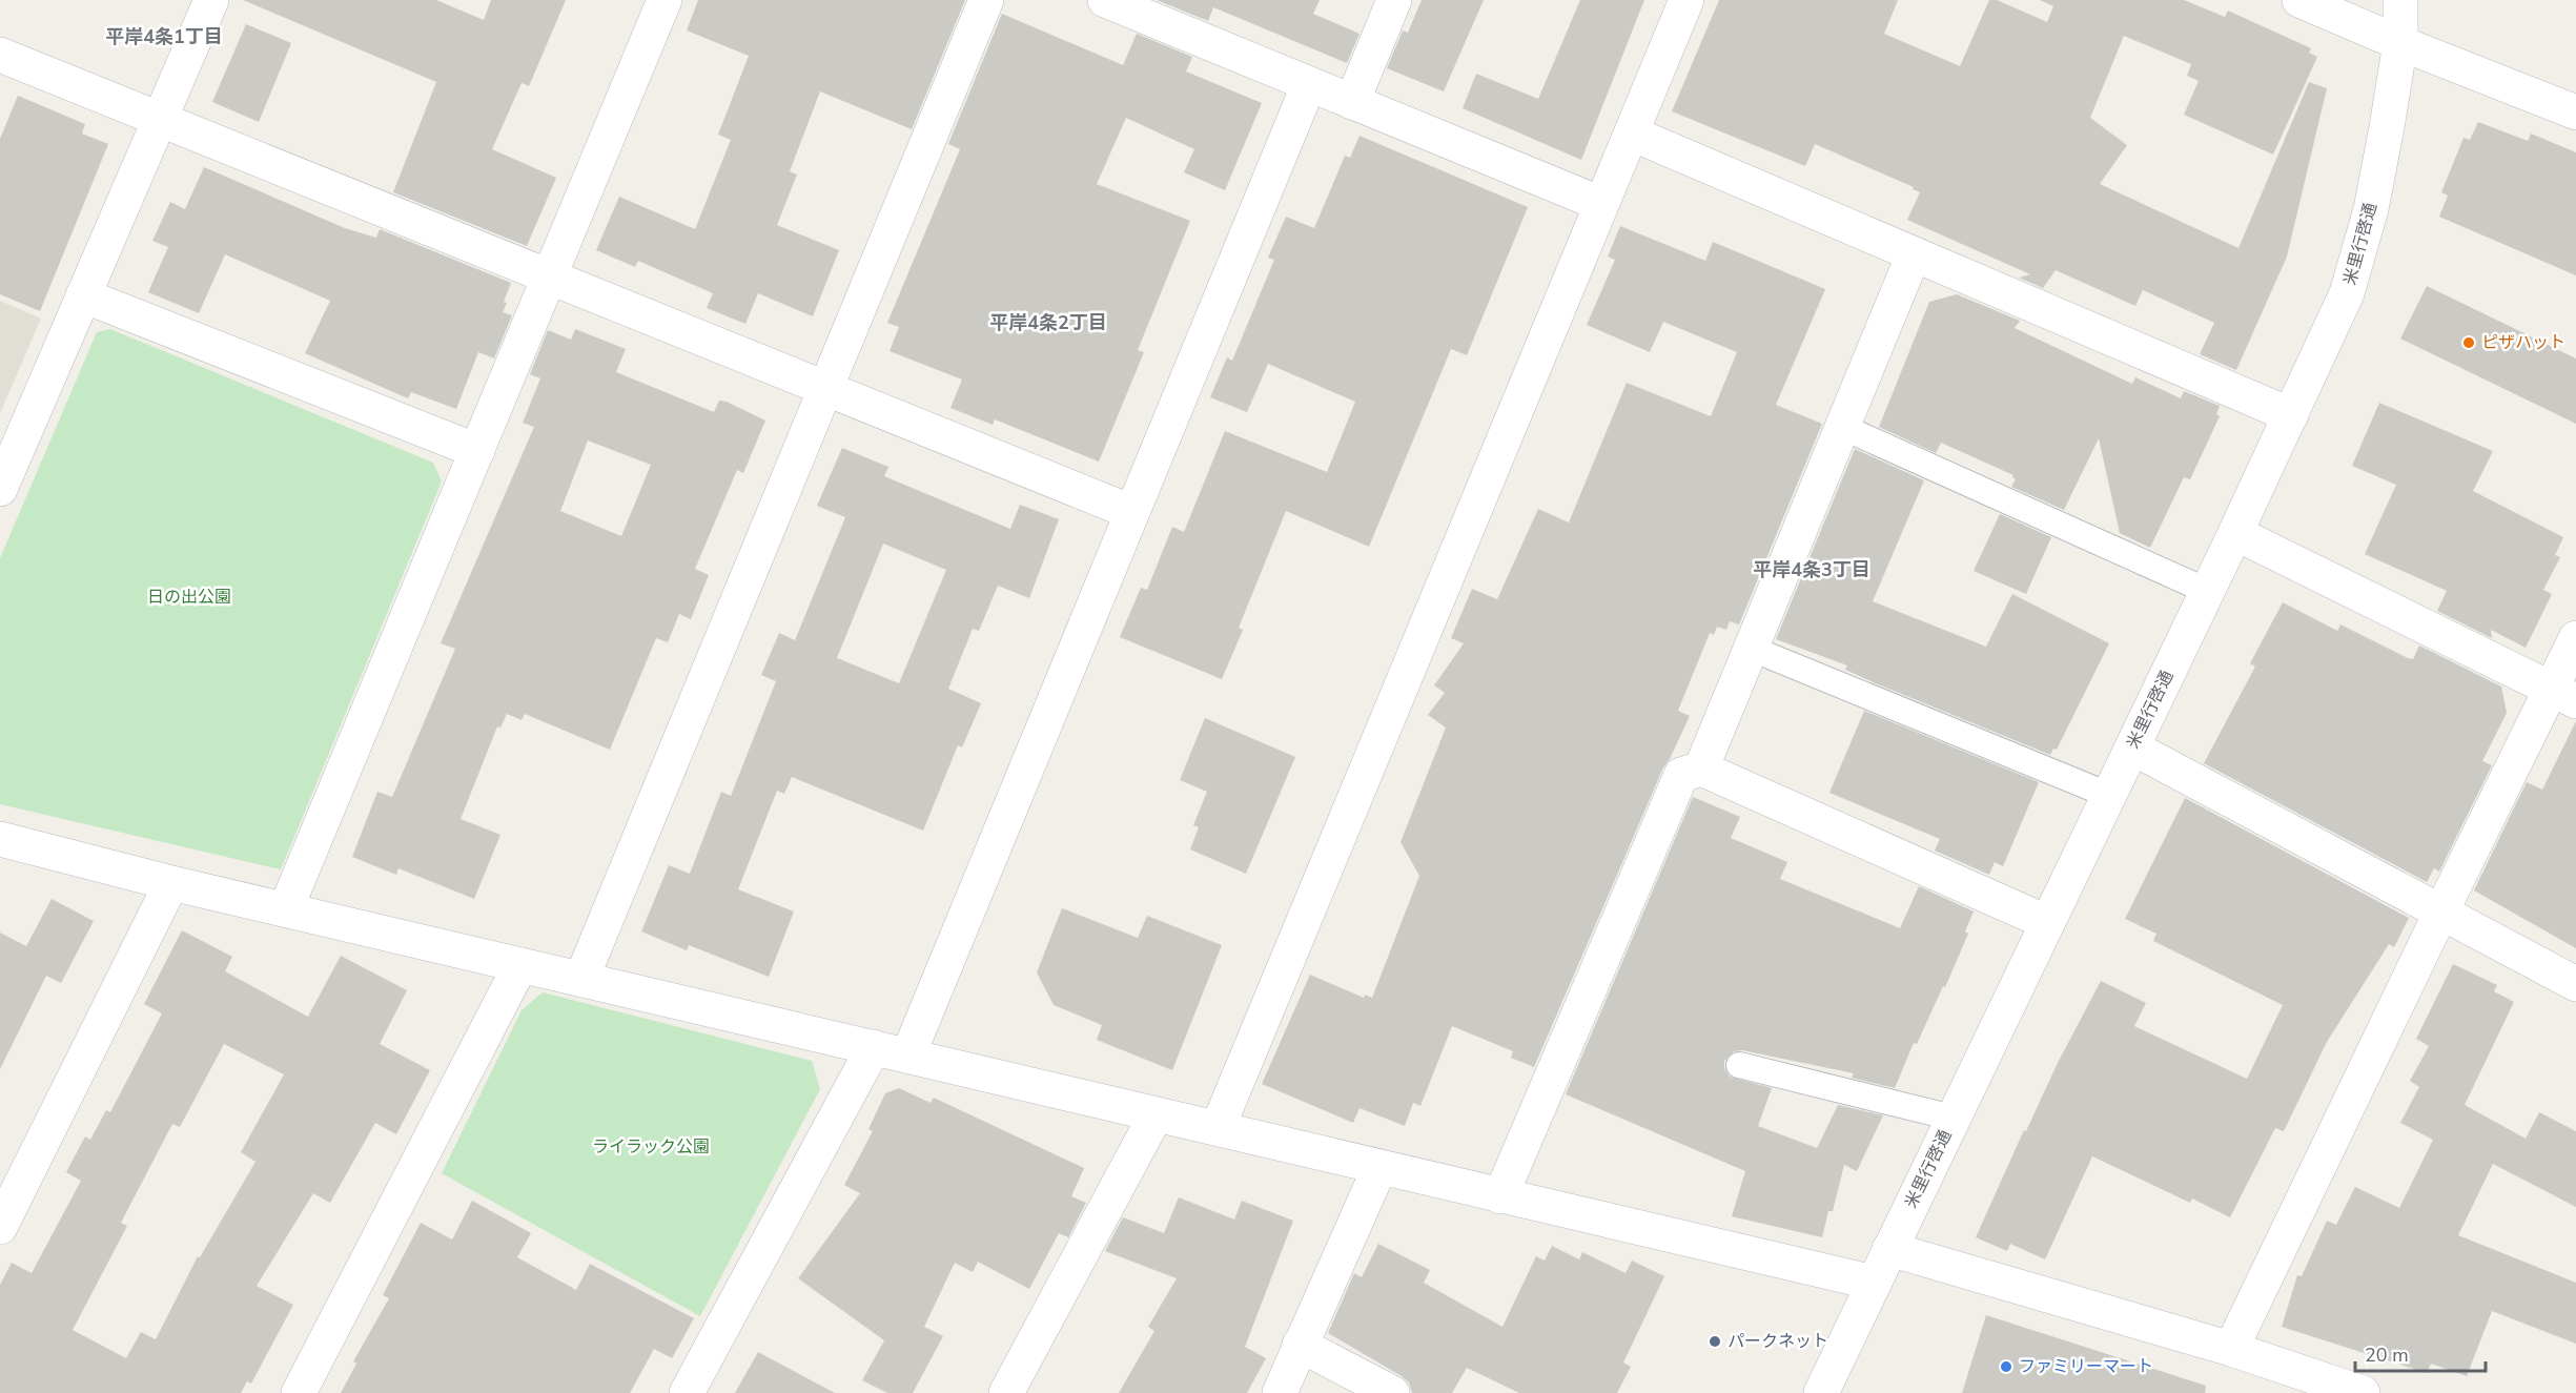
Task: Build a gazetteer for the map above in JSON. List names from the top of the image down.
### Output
{
  "streets": {
    "street": ["米里行啓通"]
  },
  "districts": ["平岸4条1丁目", "平岸4条2丁目", "平岸4条3丁目"],
  "parks": ["日の出公園", "ライラック公園"],
  "places": ["ピザハット", "パークネット", "ファミリーマート"],
  "scale_bar": "20 m"
}
